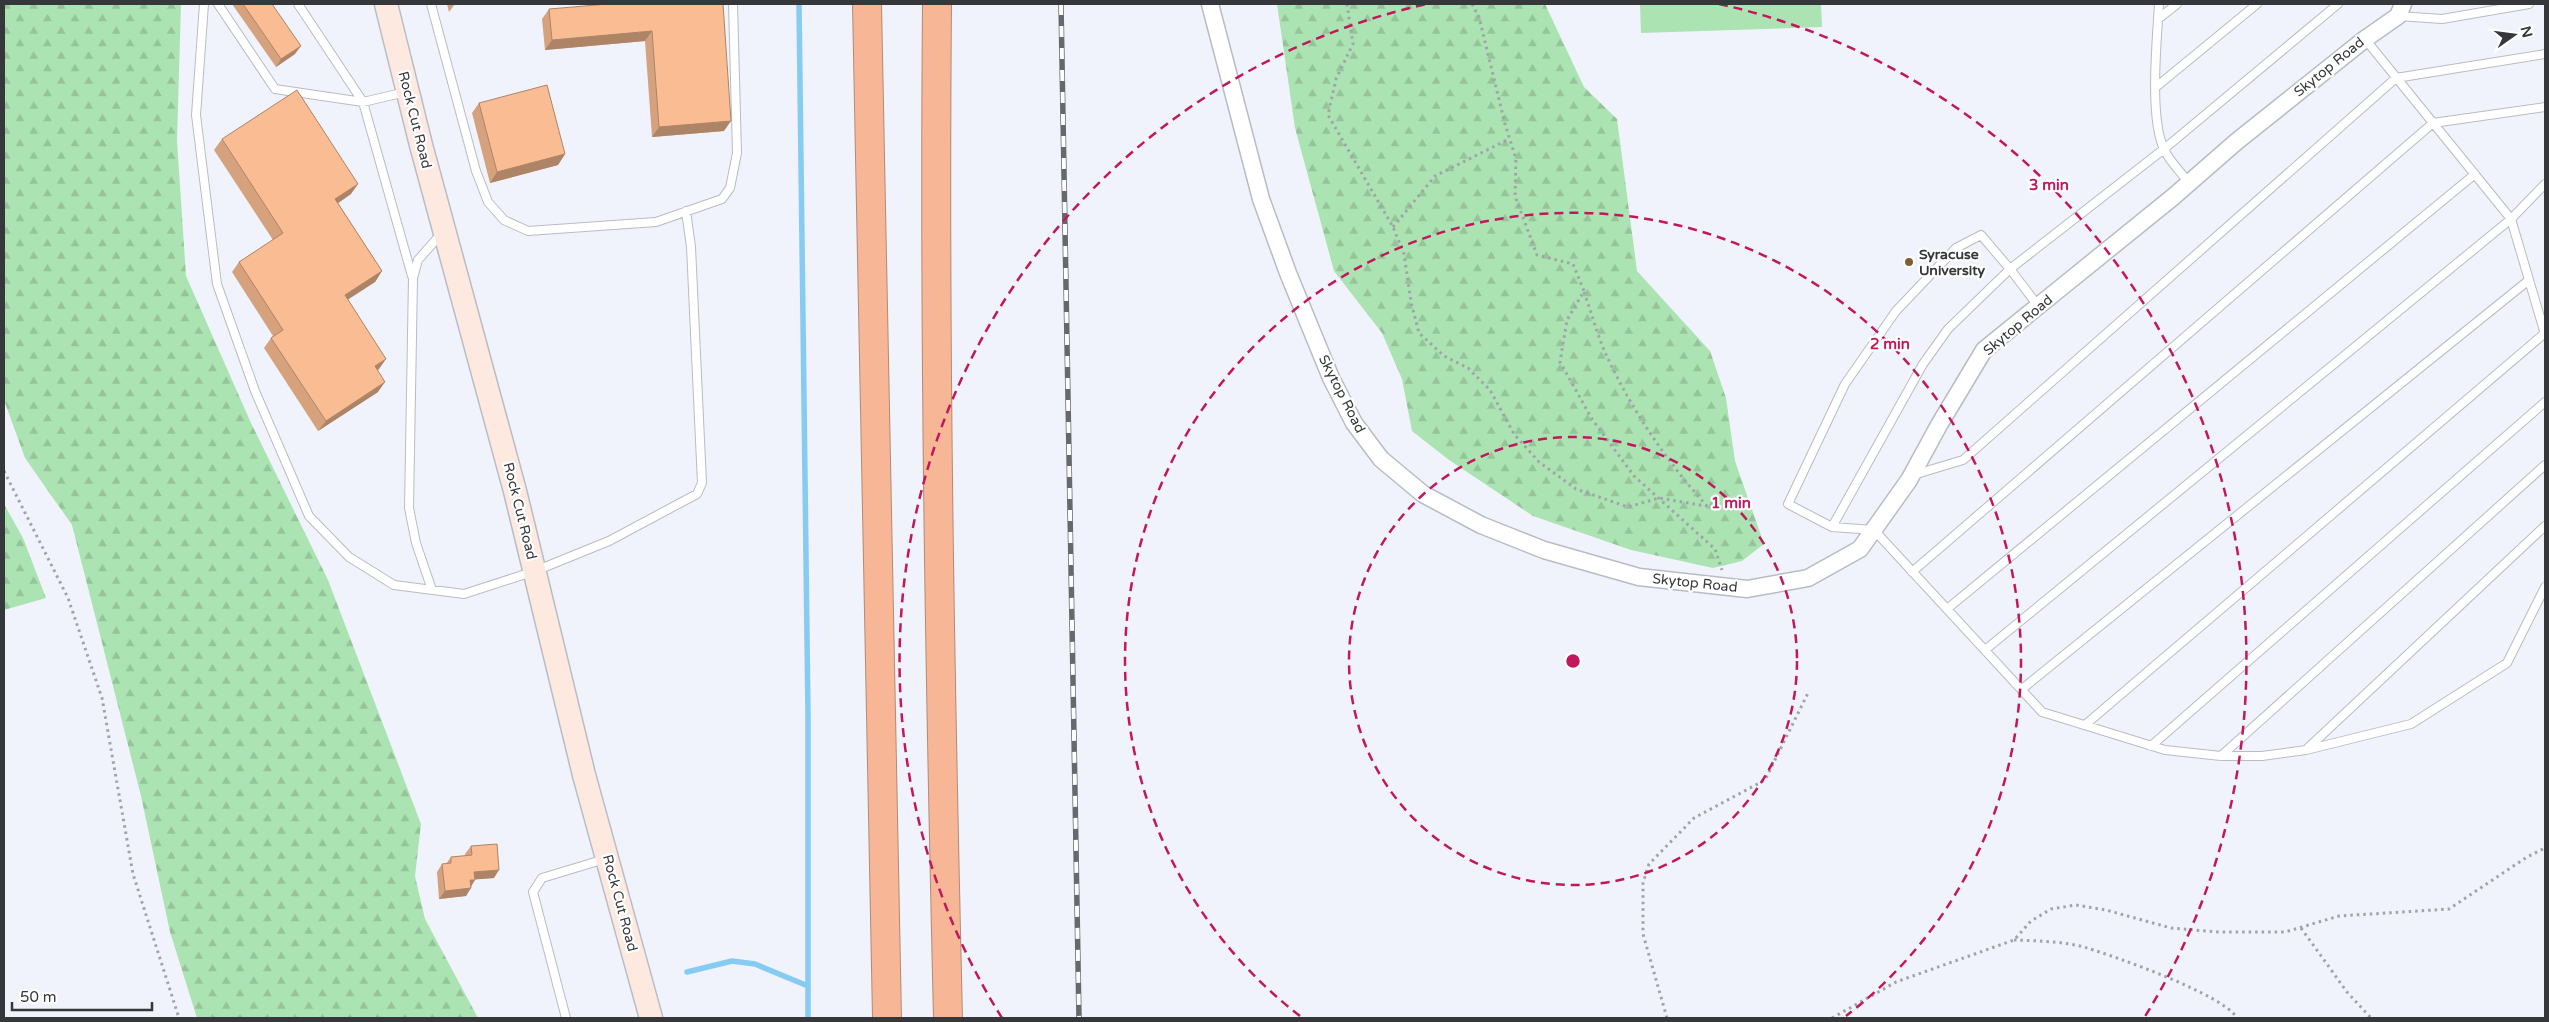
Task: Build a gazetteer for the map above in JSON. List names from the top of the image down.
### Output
{
  "streets": {
    "street": ["Skytop Road", "Rock Cut Road"]
  },
  "places": ["Syracuse University"],
  "scale_bar": "50 m",
  "north": "right",
  "rings": ["3 min", "2 min", "1 min"]
}
